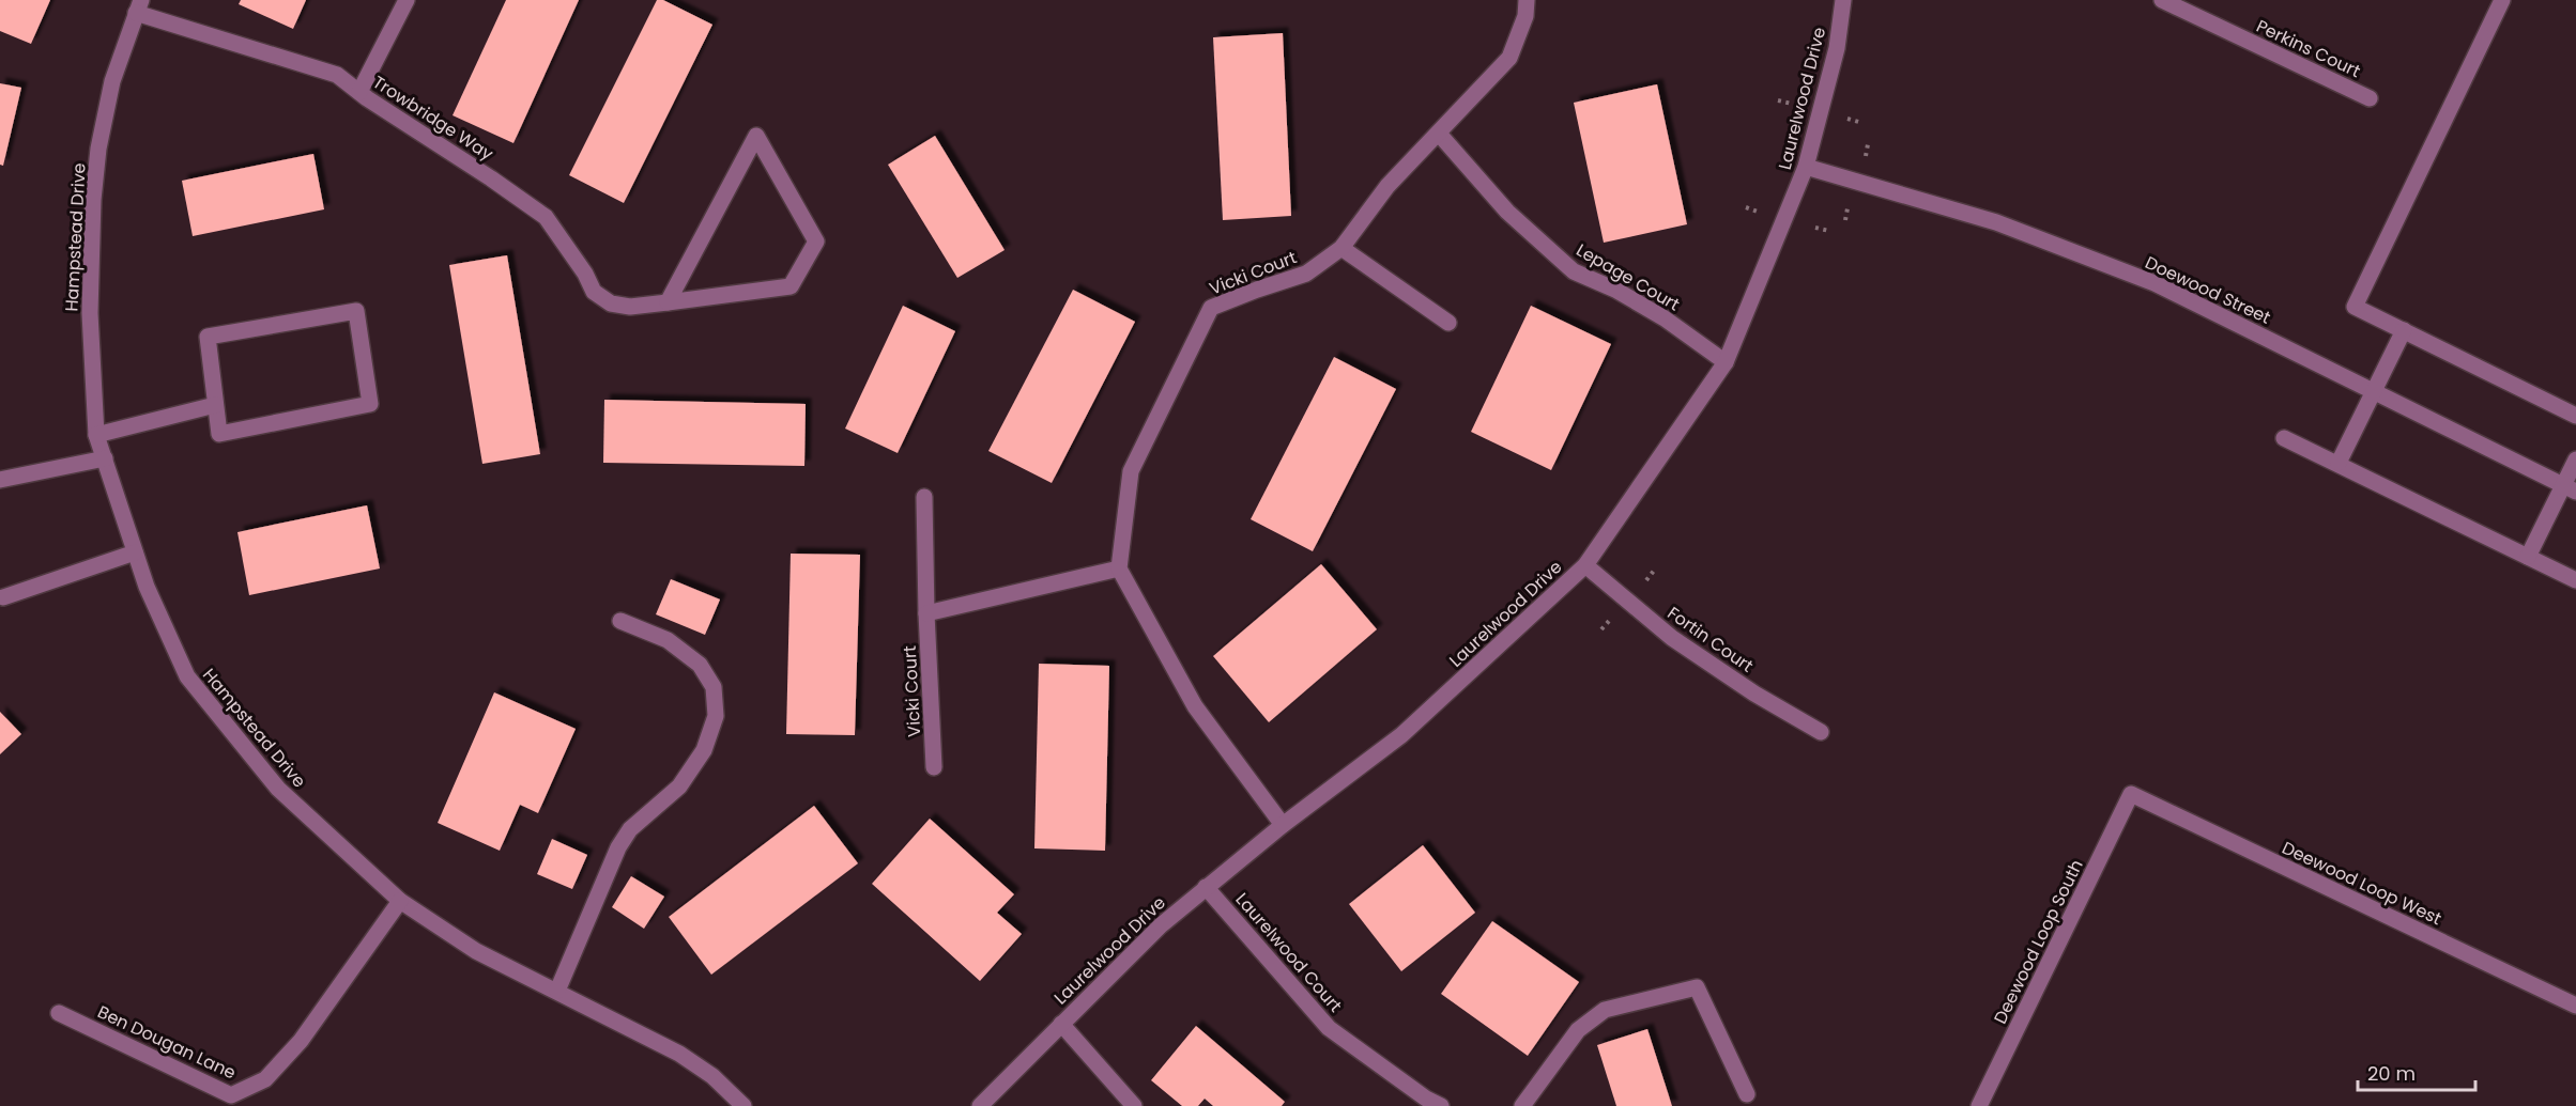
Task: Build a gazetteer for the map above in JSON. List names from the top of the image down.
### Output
{
  "streets": {
    "street": [
      "Perkins Court",
      "Laurelwood Drive",
      "Trowbridge Way",
      "Hampstead Drive",
      "Vicki Court",
      "Lepage Court",
      "Doewood Street",
      "Fortin Court",
      "Deewood Loop West",
      "Deewood Loop South",
      "Laurelwood Court",
      "Ben Dougan Lane"
    ]
  },
  "crossings": [
    ["Laurelwood Drive", "Lepage Court"],
    ["Laurelwood Drive", "Doewood Street"],
    ["Laurelwood Drive", "Fortin Court"],
    ["Laurelwood Drive", "Laurelwood Court"],
    ["Trowbridge Way", "Hampstead Drive"],
    ["Hampstead Drive", "Ben Dougan Lane"],
    ["Vicki Court", "Lepage Court"],
    ["Deewood Loop West", "Deewood Loop South"]
  ],
  "scale_bar": "20 m"
}
